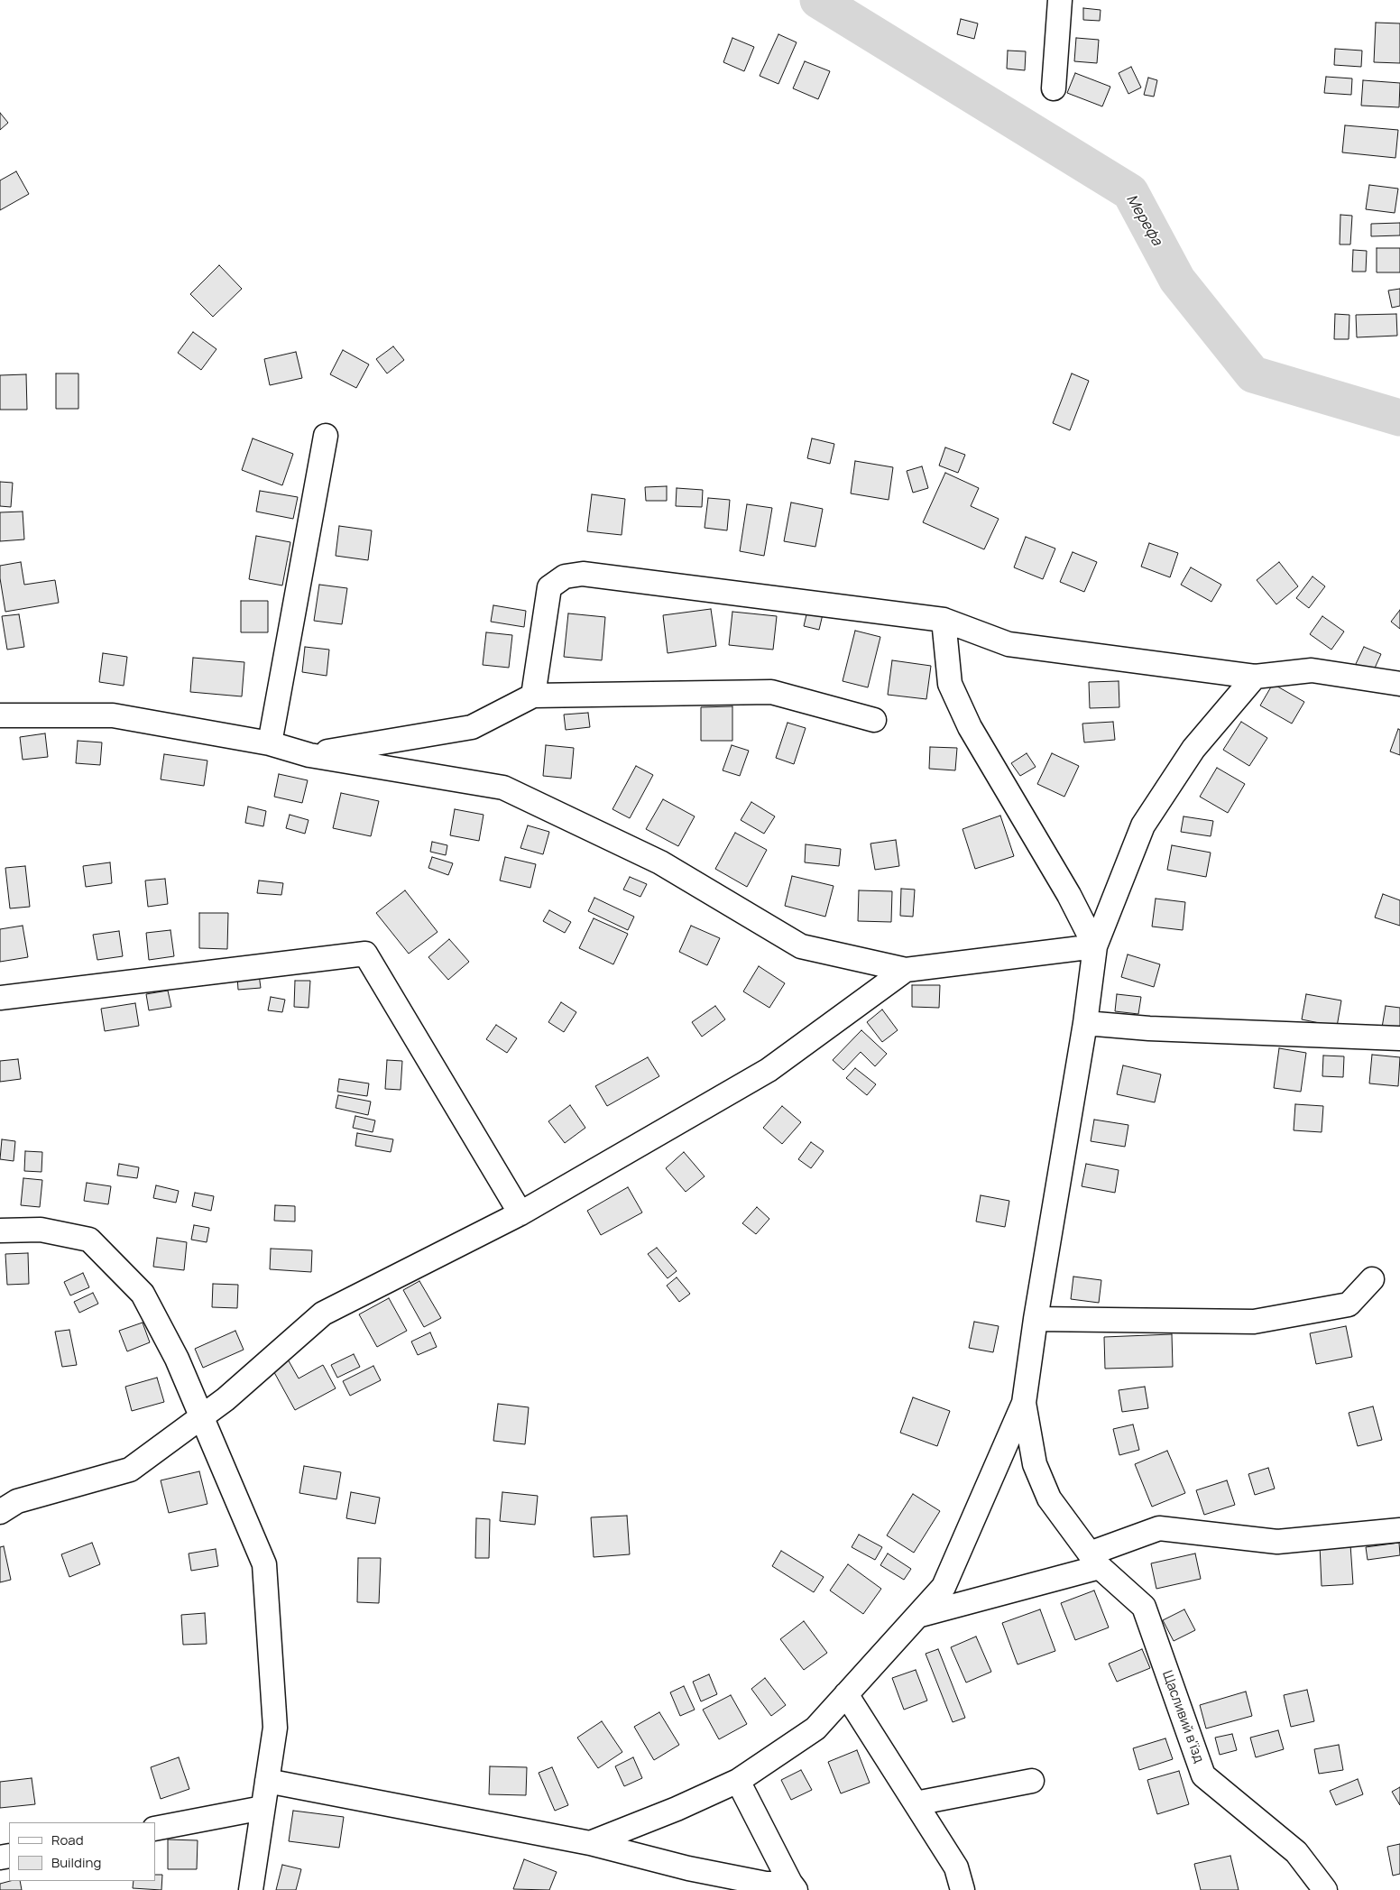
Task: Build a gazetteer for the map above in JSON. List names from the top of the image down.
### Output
{
  "streets": {
    "street": ["Щасливий в'їзд"]
  },
  "water": ["Мерефа"],
  "legend": ["Road", "Building"]
}
